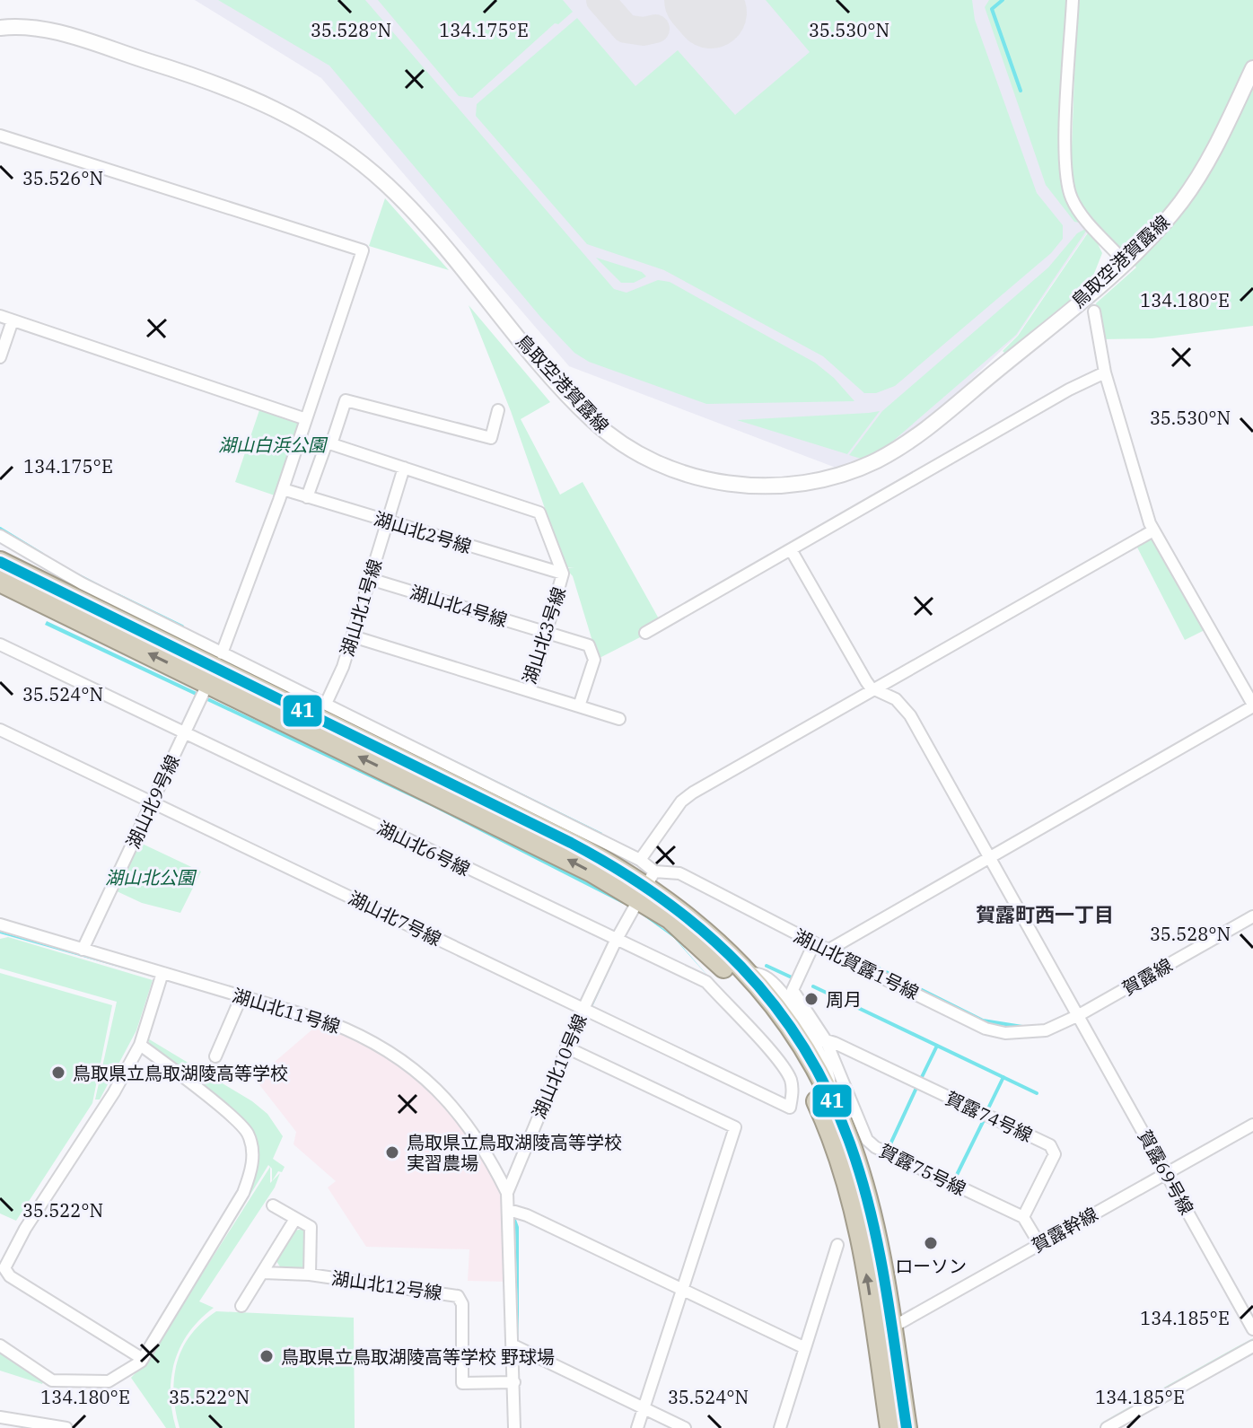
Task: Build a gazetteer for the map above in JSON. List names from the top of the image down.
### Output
{
  "streets": {
    "main road": ["鳥取空港賀露線"],
    "street": [
      "湖山北2号線",
      "湖山北4号線",
      "湖山北1号線",
      "湖山北3号線",
      "湖山北9号線",
      "湖山北6号線",
      "湖山北7号線",
      "湖山北賀露1号線",
      "賀露線",
      "湖山北11号線",
      "湖山北10号線",
      "賀露74号線",
      "賀露75号線",
      "賀露69号線",
      "賀露幹線",
      "湖山北12号線"
    ]
  },
  "crossings": [
    ["湖山北2号線", "湖山北1号線"],
    ["湖山北2号線", "湖山北3号線"],
    ["湖山北4号線", "湖山北1号線"],
    ["湖山北4号線", "湖山北3号線"],
    ["湖山北1号線", "湖山北3号線"],
    ["湖山北9号線", "湖山北6号線"],
    ["湖山北9号線", "湖山北7号線"],
    ["湖山北9号線", "湖山北11号線"],
    ["湖山北6号線", "湖山北7号線"],
    ["湖山北6号線", "湖山北10号線"],
    ["湖山北7号線", "湖山北10号線"],
    ["湖山北賀露1号線", "賀露線"],
    ["湖山北賀露1号線", "湖山北10号線"],
    ["湖山北賀露1号線", "賀露69号線"],
    ["賀露線", "賀露69号線"],
    ["湖山北11号線", "湖山北10号線"],
    ["湖山北10号線", "湖山北12号線"],
    ["賀露74号線", "賀露75号線"],
    ["賀露69号線", "賀露幹線"]
  ],
  "districts": ["賀露町西一丁目"],
  "parks": ["湖山白浜公園", "湖山北公園"],
  "places": [
    "周月",
    "鳥取県立鳥取湖陵高等学校",
    "鳥取県立鳥取湖陵高等学校 実習農場",
    "ローソン",
    "鳥取県立鳥取湖陵高等学校 野球場"
  ],
  "lines": ["transit line 41"],
  "coordinates": [
    "134.175°E",
    "35.528°N",
    "35.530°N",
    "35.526°N",
    "134.180°E",
    "35.524°N",
    "35.522°N",
    "134.185°E"
  ]
}
